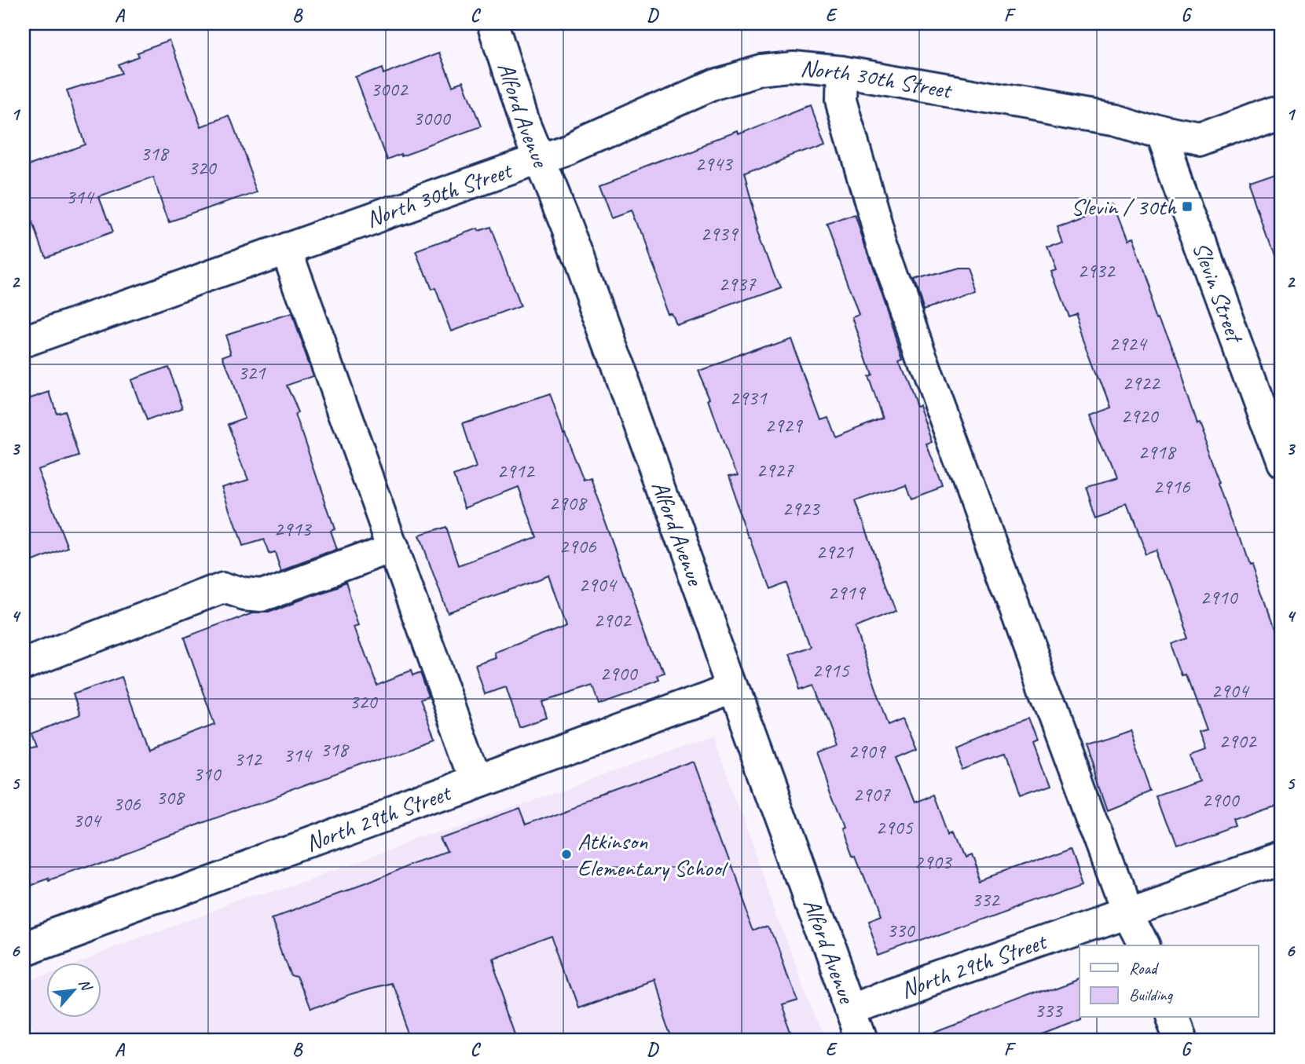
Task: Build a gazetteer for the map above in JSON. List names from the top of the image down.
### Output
{
  "streets": {
    "street": [
      "North 30th Street",
      "Alford Avenue",
      "Slevin Street",
      "North 29th Street"
    ]
  },
  "crossings": [
    ["North 30th Street", "Alford Avenue"],
    ["North 30th Street", "Slevin Street"],
    ["Alford Avenue", "North 29th Street"]
  ],
  "places": {
    "transit": ["Slevin / 30th"],
    "other": ["Atkinson Elementary School"]
  },
  "house_numbers": [
    "3002",
    "3000",
    "318",
    "2943",
    "320",
    "314",
    "2939",
    "2932",
    "2937",
    "2924",
    "321",
    "2922",
    "2931",
    "2920",
    "2929",
    "2918",
    "2927",
    "2912",
    "2916",
    "2908",
    "2923",
    "2913",
    "2906",
    "2921",
    "2904",
    "2919",
    "2910",
    "2902",
    "2915",
    "2900",
    "2904",
    "320",
    "2902",
    "318",
    "2909",
    "314",
    "312",
    "310",
    "2907",
    "308",
    "2900",
    "306",
    "304",
    "2905",
    "2903",
    "332",
    "330",
    "333"
  ],
  "legend": ["Road", "Building"],
  "north": "top right",
  "grid": {
    "columns": [
      "A",
      "B",
      "C",
      "D",
      "E",
      "F",
      "G"
    ],
    "rows": [
      "1",
      "2",
      "3",
      "4",
      "5",
      "6"
    ]
  }
}
